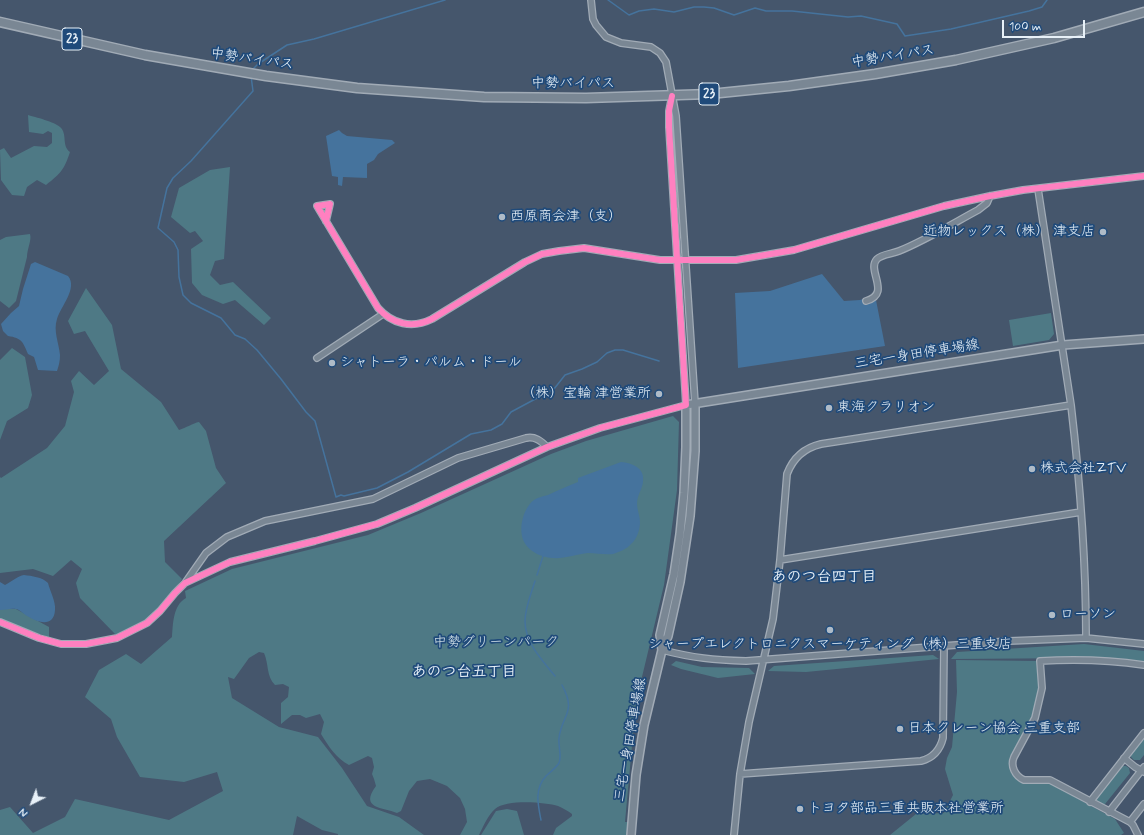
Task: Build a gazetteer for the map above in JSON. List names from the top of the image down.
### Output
{
  "streets": {
    "highway": ["23", "中勢バイパス"],
    "main road": ["三宅一身田停車場線"]
  },
  "districts": ["あのつ台四丁目", "あのつ台五丁目"],
  "parks": ["中勢グリーンパーク"],
  "places": [
    "西原商会津（支）",
    "近物レックス（株） 津支店",
    "シャトーラ・パルム・ドール",
    "（株）宝輪 津営業所",
    "東海クラリオン",
    "株式会社ZTV",
    "ローソン",
    "シャープエレクトロニクスマーケティング（株）三重支店",
    "日本クレーン協会 三重支部",
    "トヨタ部品三重共販本社営業所"
  ],
  "scale_bar": "100 m",
  "north": "bottom left"
}
